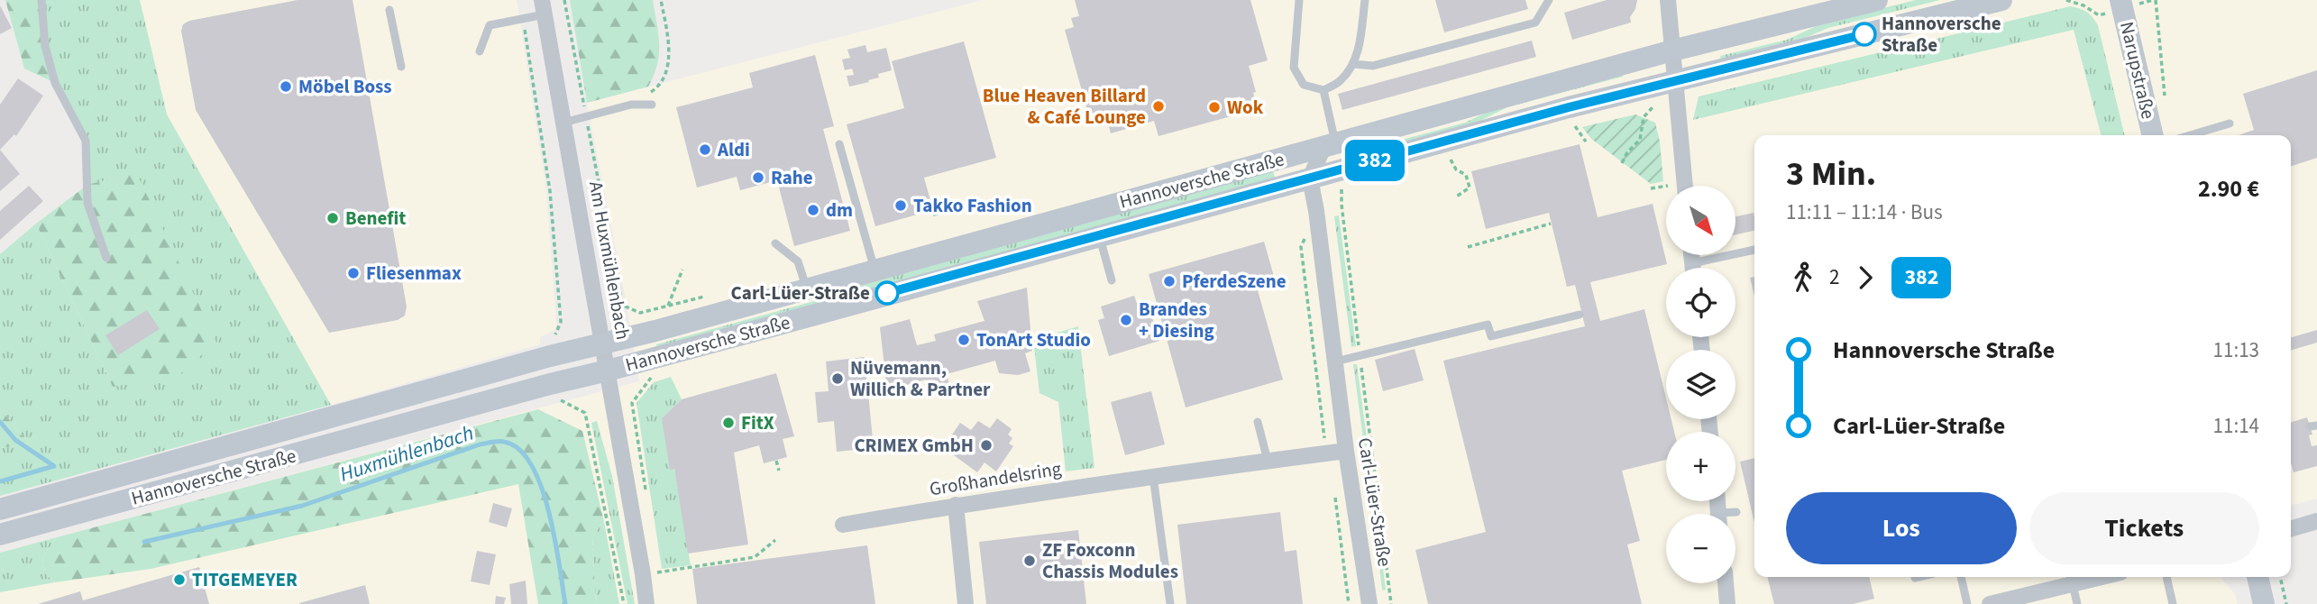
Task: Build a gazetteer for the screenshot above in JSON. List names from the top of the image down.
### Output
{
  "streets": {
    "main road": ["Narupstraße", "Hannoversche Straße"],
    "street": ["Am Huxmühlenbach", "Großhandelsring", "Carl-Lüer-Straße"]
  },
  "crossings": [
    ["Hannoversche Straße", "Am Huxmühlenbach"],
    ["Hannoversche Straße", "Carl-Lüer-Straße"],
    ["Großhandelsring", "Carl-Lüer-Straße"]
  ],
  "water": ["Huxmühlenbach"],
  "places": [
    "Hannoversche Straße",
    "Möbel Boss",
    "Blue Heaven Billard & Café Lounge",
    "Wok",
    "Aldi",
    "Rahe",
    "Takko Fashion",
    "dm",
    "Benefit",
    "Fliesenmax",
    "PferdeSzene",
    "Carl-Lüer-Straße",
    "Brandes + Diesing",
    "TonArt Studio",
    "Nüvemann, Willich & Partner",
    "FitX",
    "CRIMEX GmbH",
    "ZF Foxconn Chassis Modules",
    "TITGEMEYER"
  ],
  "lines": ["bus line 382"],
  "north": "bottom right",
  "page": {
    "on_map": "382",
    "heading": ["3 Min.", "11:11 – 11:14 · Bus", "2.90 €"],
    "map_buttons": ["+", "−"],
    "legs": ["2", "382"],
    "list": [
      {
        "name": "Hannoversche Straße",
        "value": "11:13"
      },
      {
        "name": "Carl-Lüer-Straße",
        "value": "11:14"
      }
    ],
    "buttons": ["Los", "Tickets"]
  }
}
